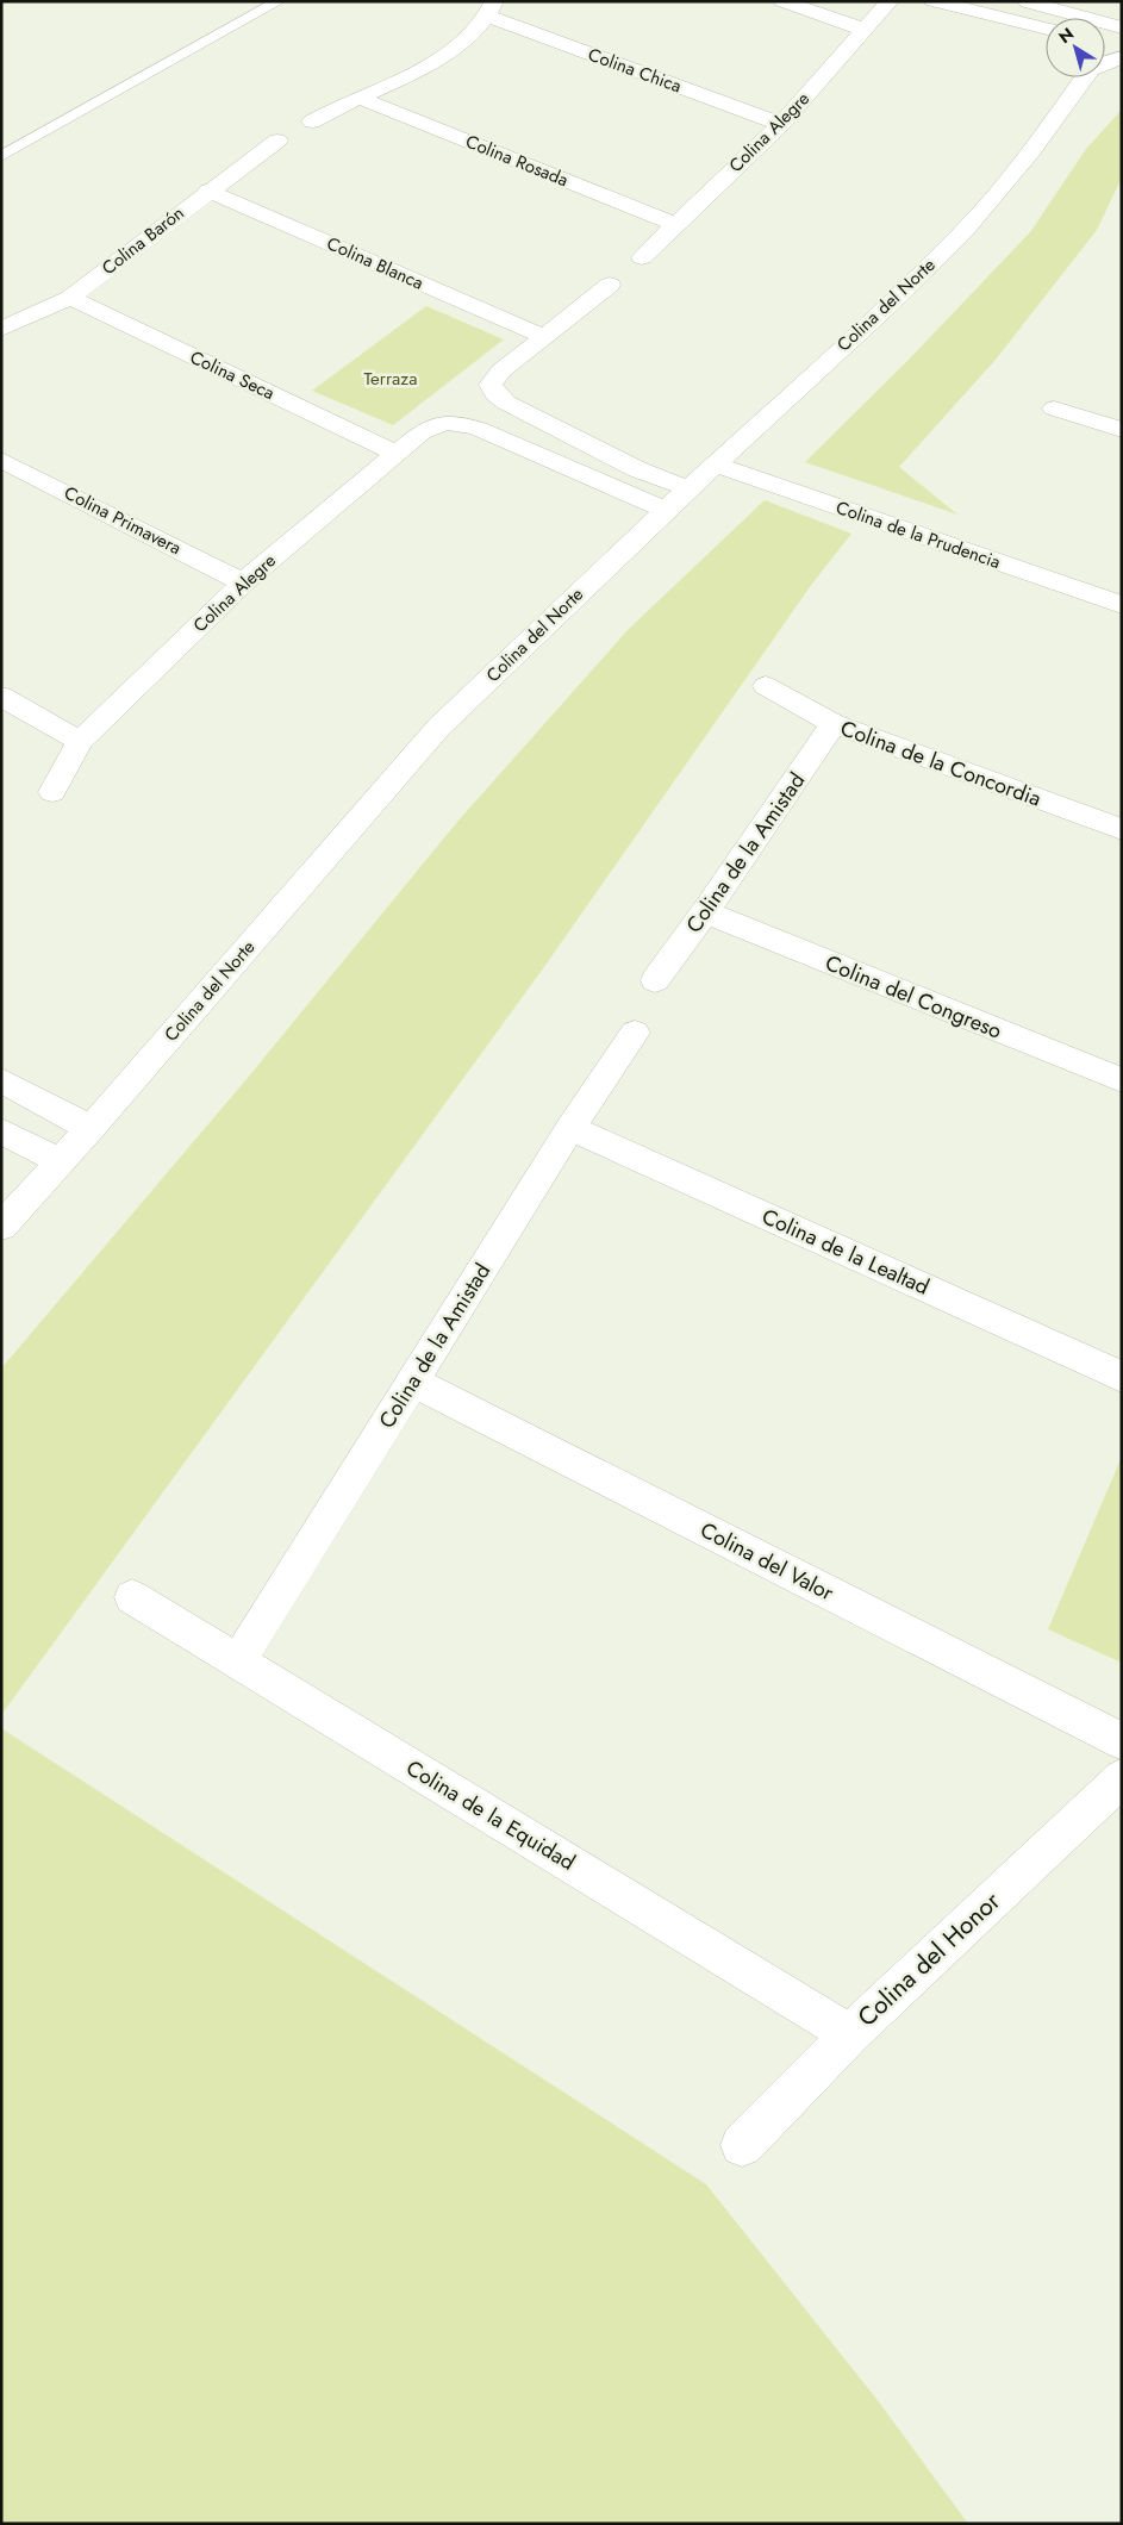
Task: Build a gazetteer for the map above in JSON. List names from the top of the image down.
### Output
{
  "streets": {
    "street": [
      "Colina Chica",
      "Colina Alegre",
      "Colina Rosada",
      "Colina Barón",
      "Colina Blanca",
      "Colina del Norte",
      "Colina Seca",
      "Colina Primavera",
      "Colina de la Prudencia",
      "Colina de la Concordia",
      "Colina de la Amistad",
      "Colina del Congreso",
      "Colina de la Lealtad",
      "Colina del Valor",
      "Colina de la Equidad",
      "Colina del Honor"
    ]
  },
  "crossings": [
    ["Colina Chica", "Colina Alegre"],
    ["Colina Alegre", "Colina Rosada"],
    ["Colina Alegre", "Colina del Norte"],
    ["Colina Alegre", "Colina Seca"],
    ["Colina Alegre", "Colina Primavera"],
    ["Colina Barón", "Colina Blanca"],
    ["Colina Barón", "Colina Seca"],
    ["Colina del Norte", "Colina de la Prudencia"],
    ["Colina de la Concordia", "Colina de la Amistad"],
    ["Colina de la Amistad", "Colina del Congreso"],
    ["Colina de la Amistad", "Colina de la Lealtad"],
    ["Colina de la Amistad", "Colina del Valor"],
    ["Colina de la Amistad", "Colina de la Equidad"],
    ["Colina de la Equidad", "Colina del Honor"]
  ],
  "parks": ["Terraza"],
  "north": "top left"
}
